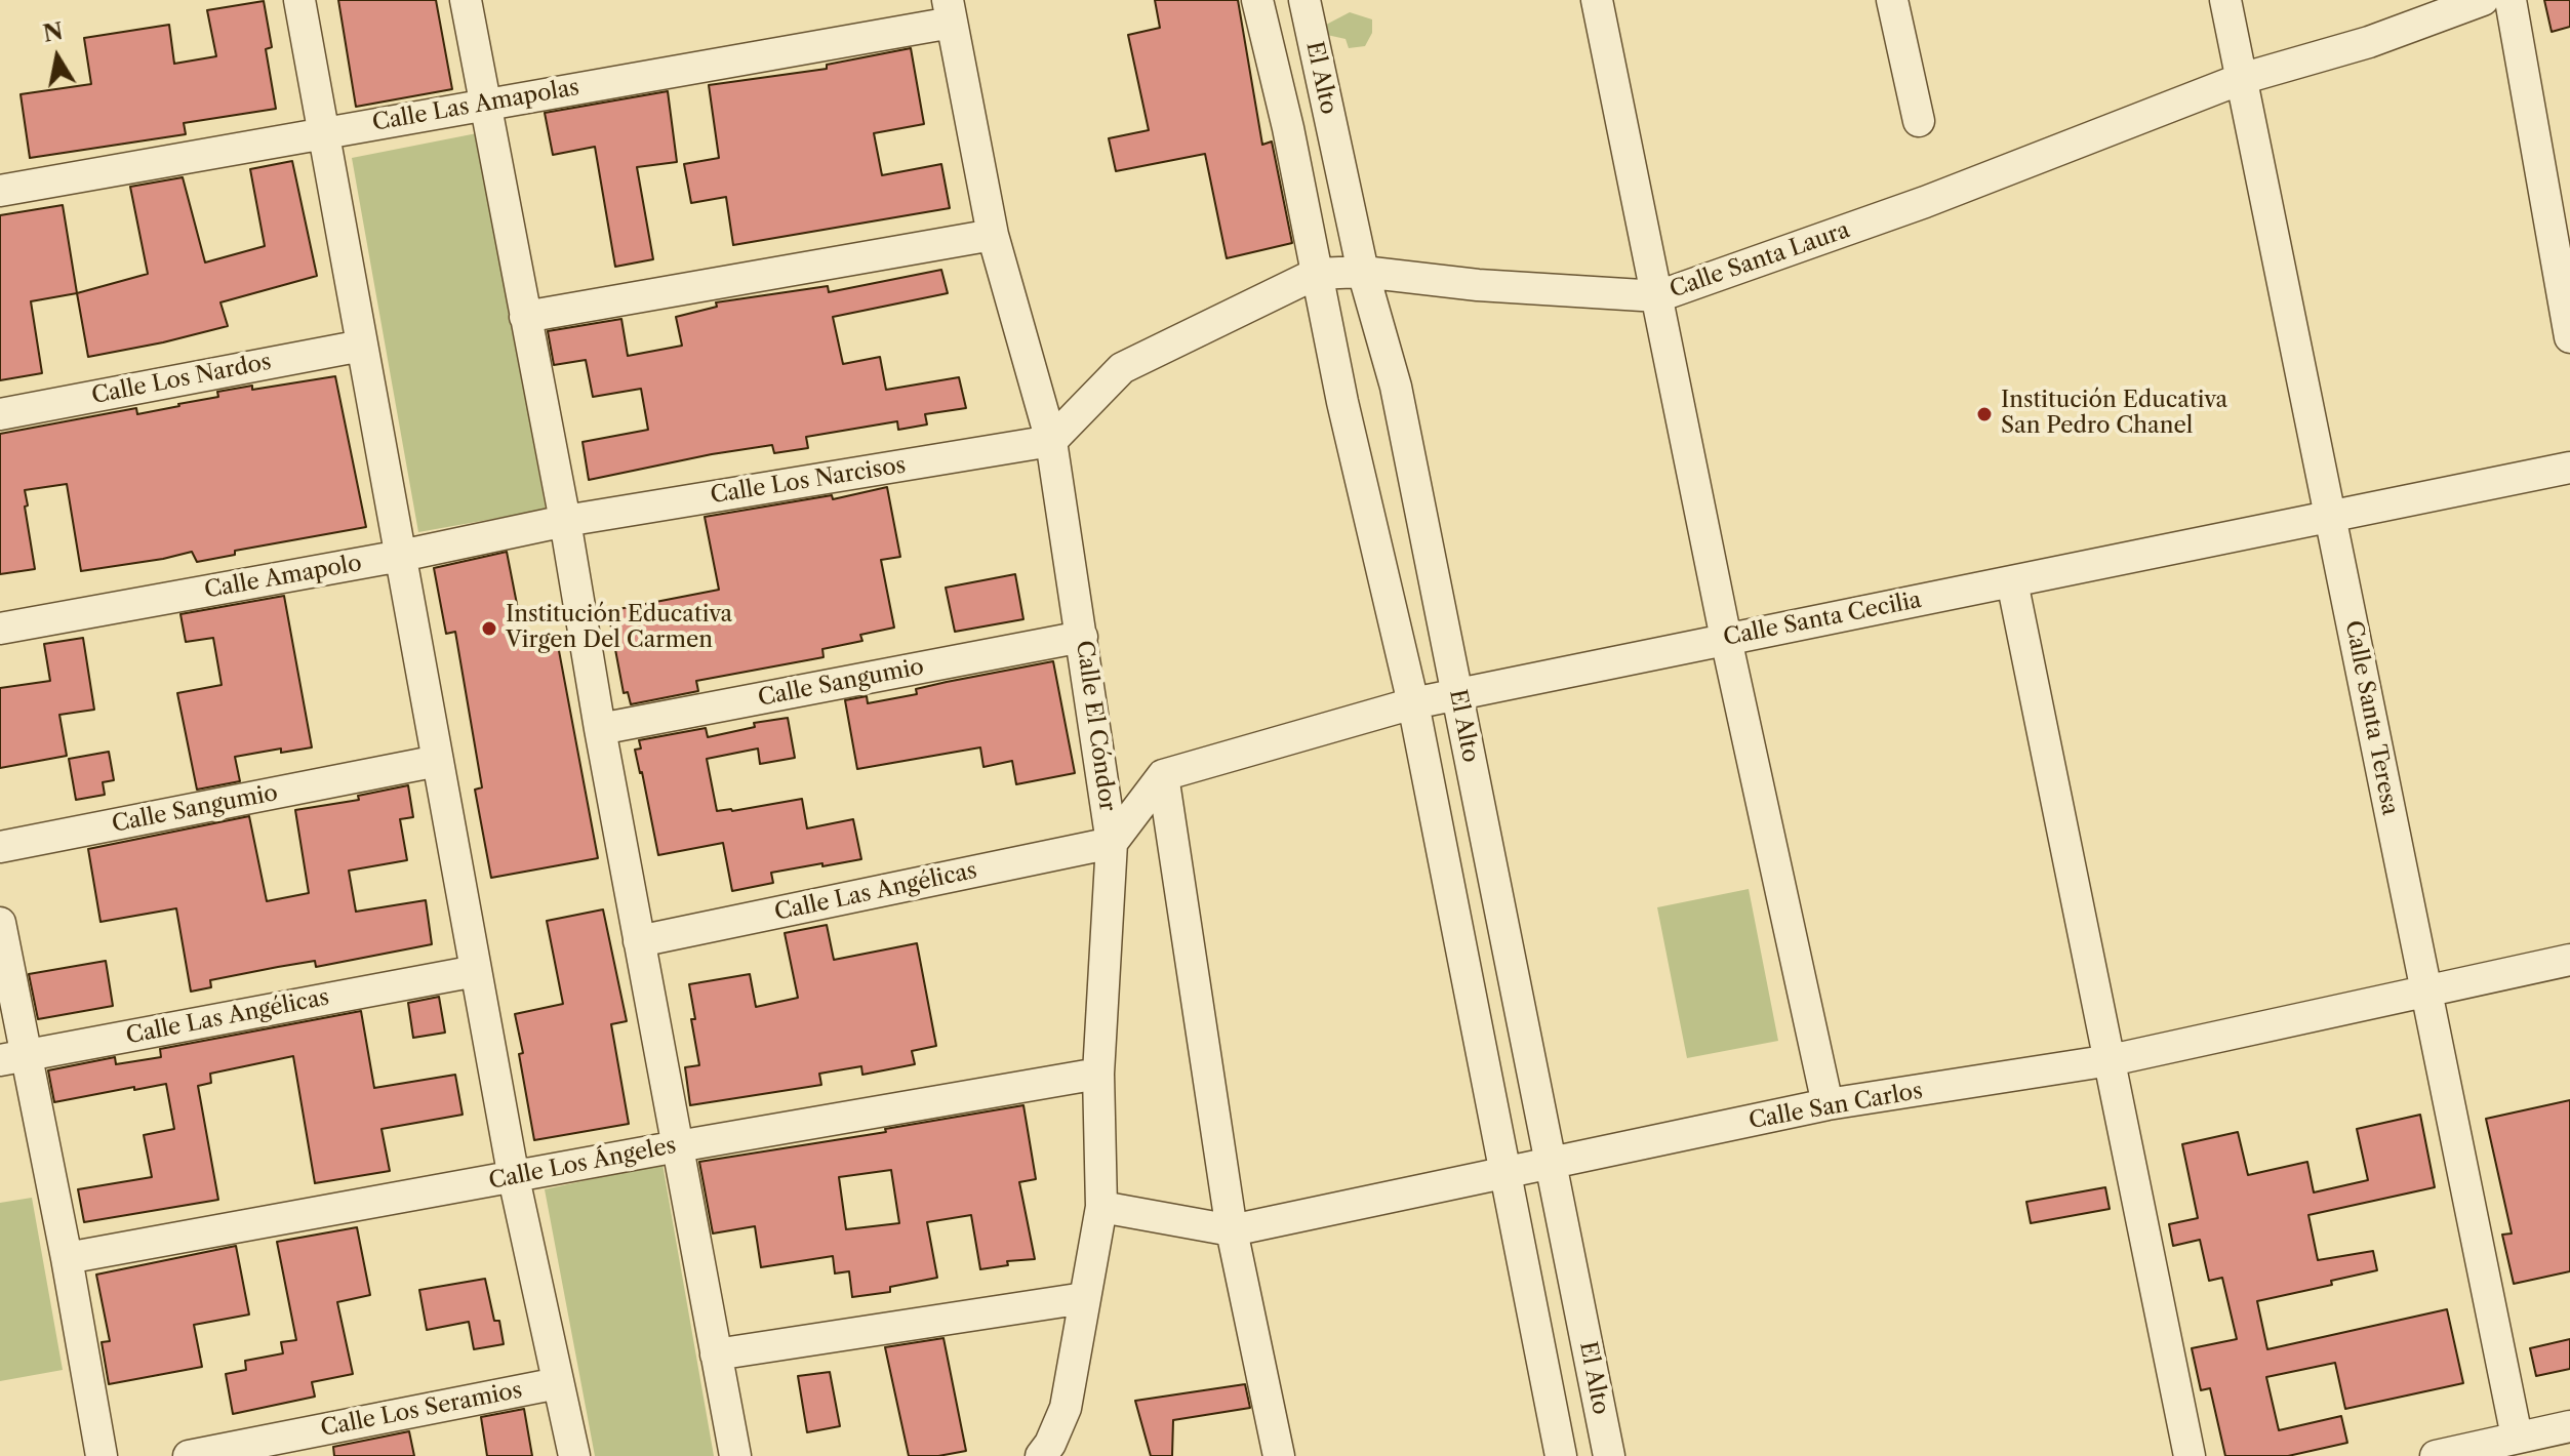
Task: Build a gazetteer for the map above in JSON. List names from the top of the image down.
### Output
{
  "streets": {
    "street": [
      "El Alto",
      "Calle Las Amapolas",
      "Calle Santa Laura",
      "Calle Los Nardos",
      "Calle Los Narcisos",
      "Calle Amapolo",
      "Calle Santa Cecilia",
      "Calle Sangumio",
      "Calle Santa Teresa",
      "Calle El Cóndor",
      "Calle Las Angélicas",
      "Calle San Carlos",
      "Calle Los Ángeles",
      "Calle Los Seramios"
    ]
  },
  "crossings": [
    ["El Alto", "Calle Santa Laura"],
    ["El Alto", "Calle Santa Cecilia"],
    ["El Alto", "Calle San Carlos"],
    ["Calle Las Amapolas", "Calle El Cóndor"],
    ["Calle Santa Laura", "Calle Los Narcisos"],
    ["Calle Santa Laura", "Calle Santa Teresa"],
    ["Calle Santa Laura", "Calle El Cóndor"],
    ["Calle Los Narcisos", "Calle Amapolo"],
    ["Calle Los Narcisos", "Calle El Cóndor"],
    ["Calle Santa Cecilia", "Calle Santa Teresa"],
    ["Calle Sangumio", "Calle El Cóndor"],
    ["Calle Santa Teresa", "Calle San Carlos"],
    ["Calle El Cóndor", "Calle Las Angélicas"],
    ["Calle El Cóndor", "Calle San Carlos"],
    ["Calle El Cóndor", "Calle Los Ángeles"]
  ],
  "places": ["Institución Educativa San Pedro Chanel", "Institución Educativa Virgen Del Carmen"],
  "north": "top"
}
